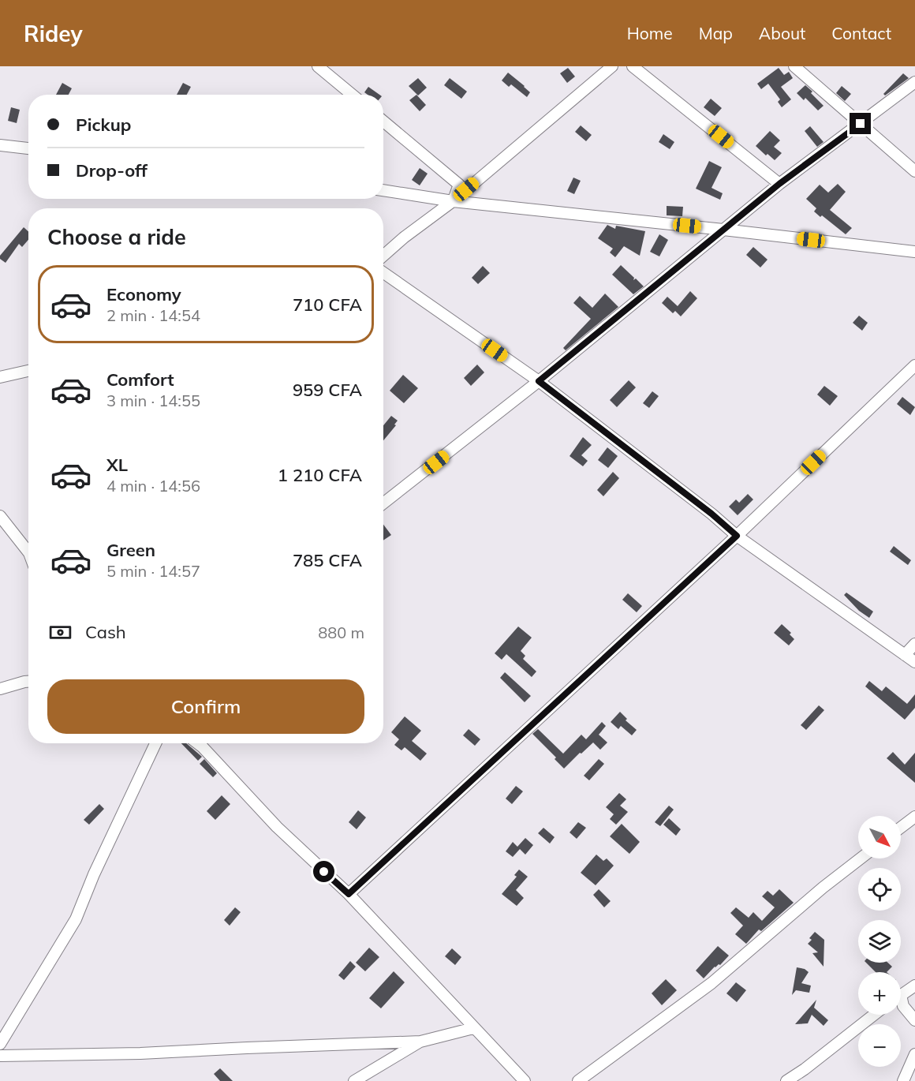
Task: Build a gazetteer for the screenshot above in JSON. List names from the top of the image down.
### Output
{
  "north": "bottom right",
  "page": {
    "header": "Ridey",
    "nav": [
      "Home",
      "Map",
      "About",
      "Contact"
    ],
    "banner": ["Pickup", "Drop-off"],
    "heading": "Choose a ride",
    "list": [
      {
        "name": "Economy",
        "note": "2 min · 14:54",
        "value": "710 CFA"
      },
      {
        "name": "Comfort",
        "note": "3 min · 14:55",
        "value": "959 CFA"
      },
      {
        "name": "XL",
        "note": "4 min · 14:56",
        "value": "1 210 CFA"
      },
      {
        "name": "Green",
        "note": "5 min · 14:57",
        "value": "785 CFA"
      }
    ],
    "pay": ["Cash", "880 m"],
    "buttons": "Confirm",
    "map_buttons": ["+", "−"]
  }
}
